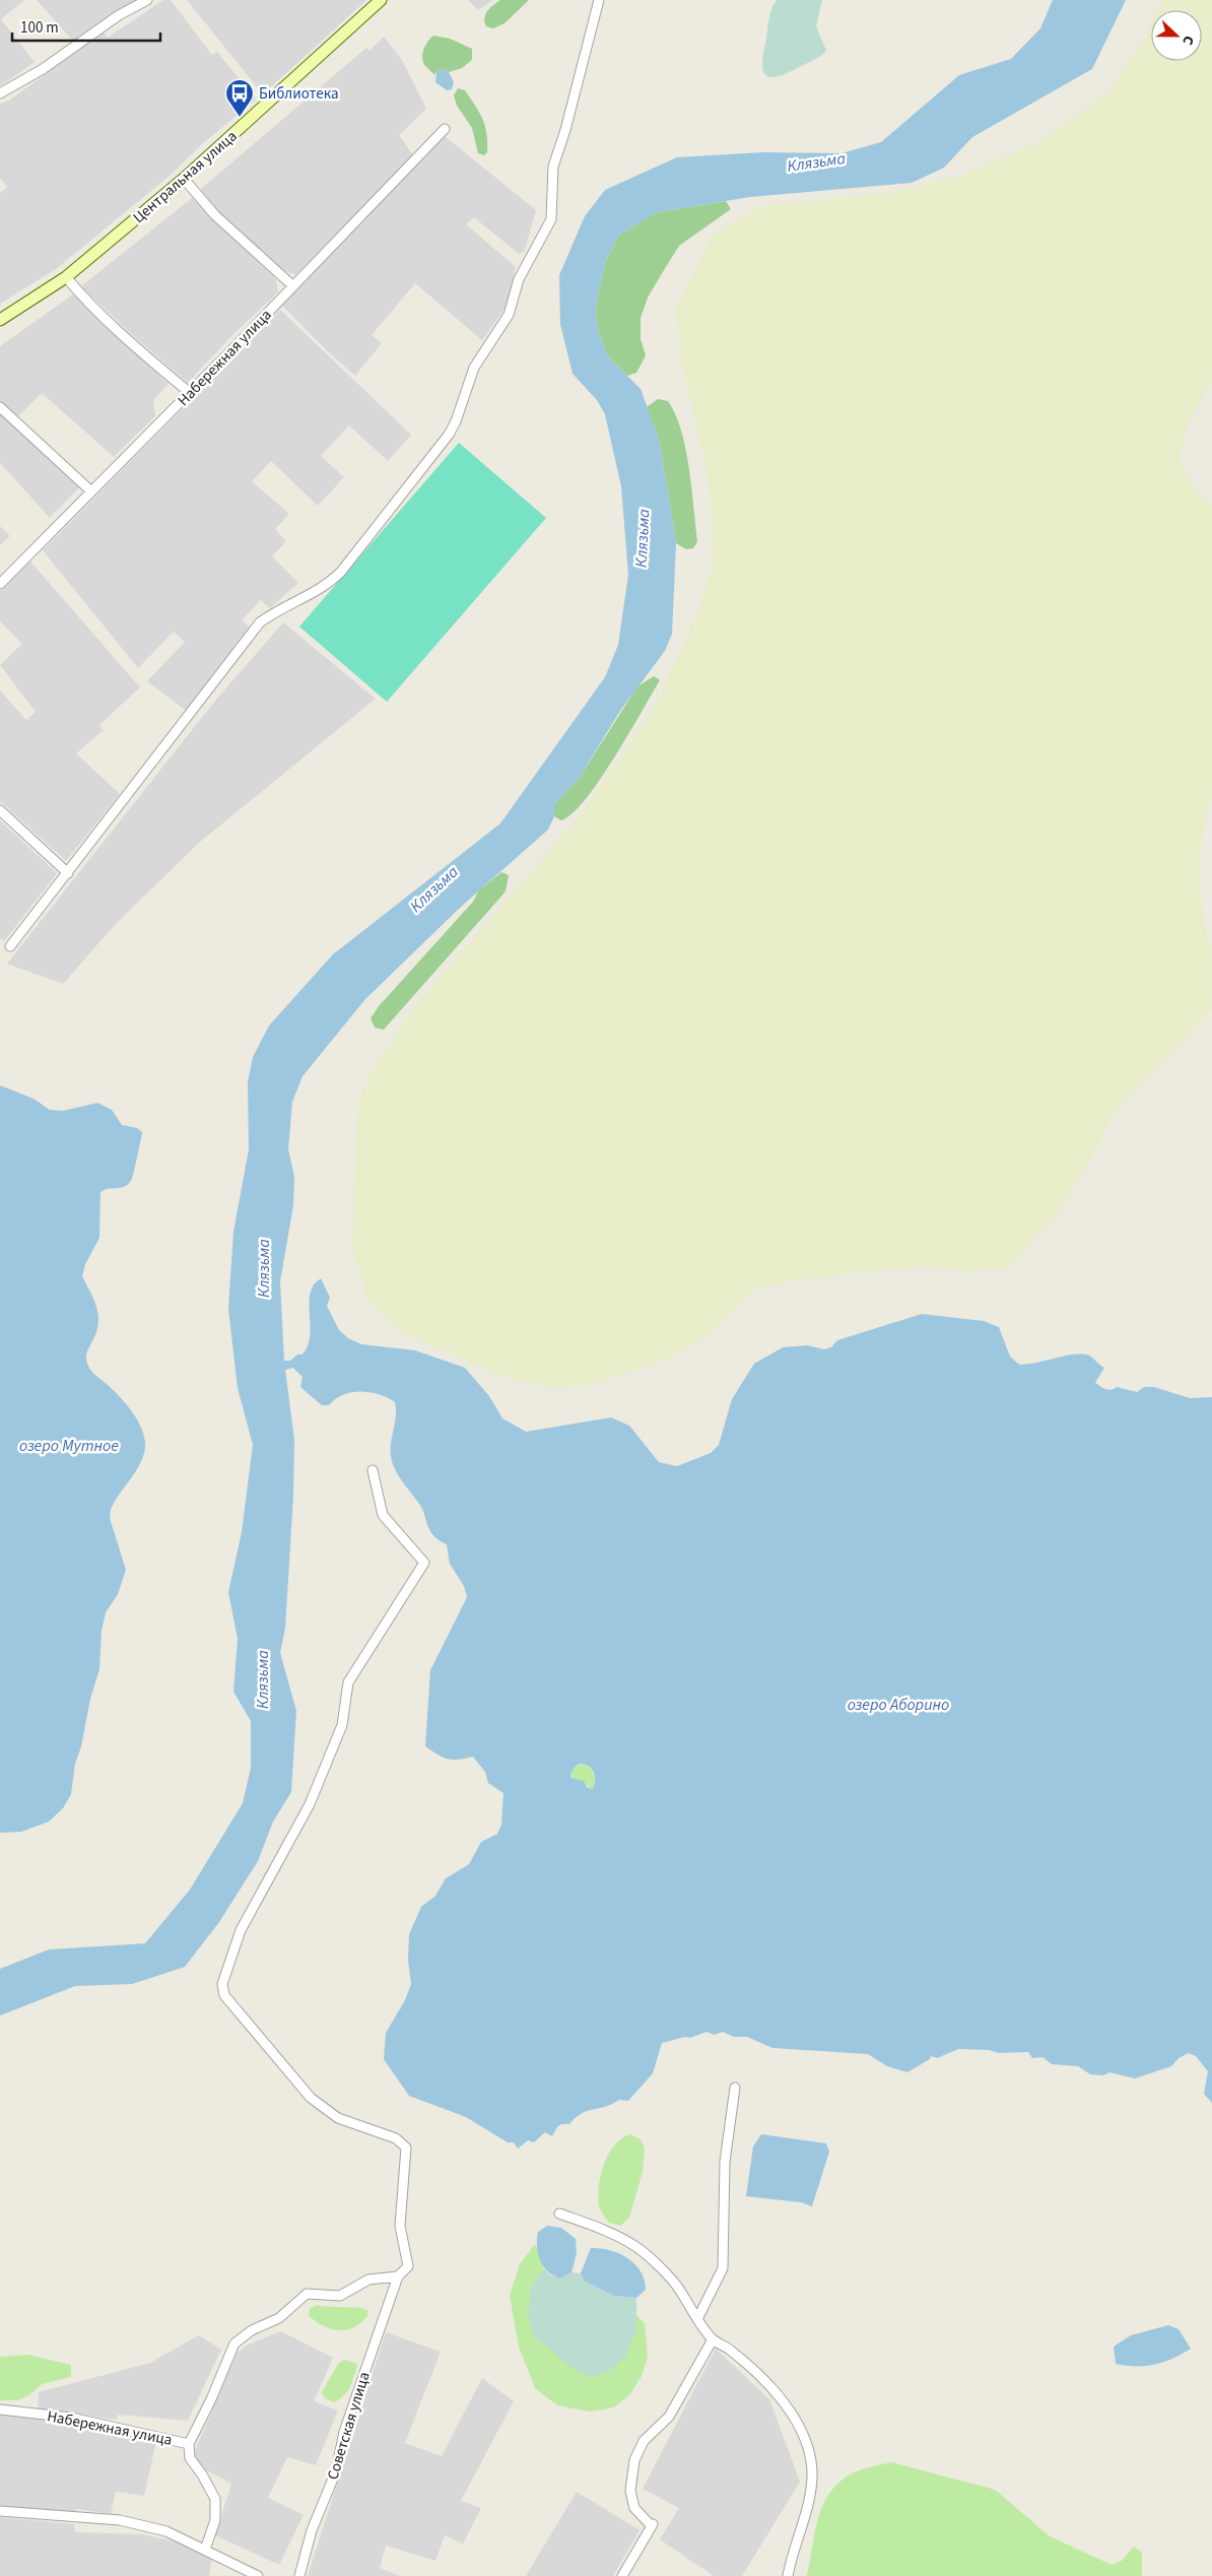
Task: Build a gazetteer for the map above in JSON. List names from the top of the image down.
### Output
{
  "streets": {
    "main road": ["Центральная улица"],
    "street": ["Набережная улица", "Советская улица"]
  },
  "water": ["Клязьма", "озеро Мутное", "озеро Аборино"],
  "places": {
    "bus stop": ["Библиотека"]
  },
  "scale_bar": "100 m",
  "north": "right"
}
